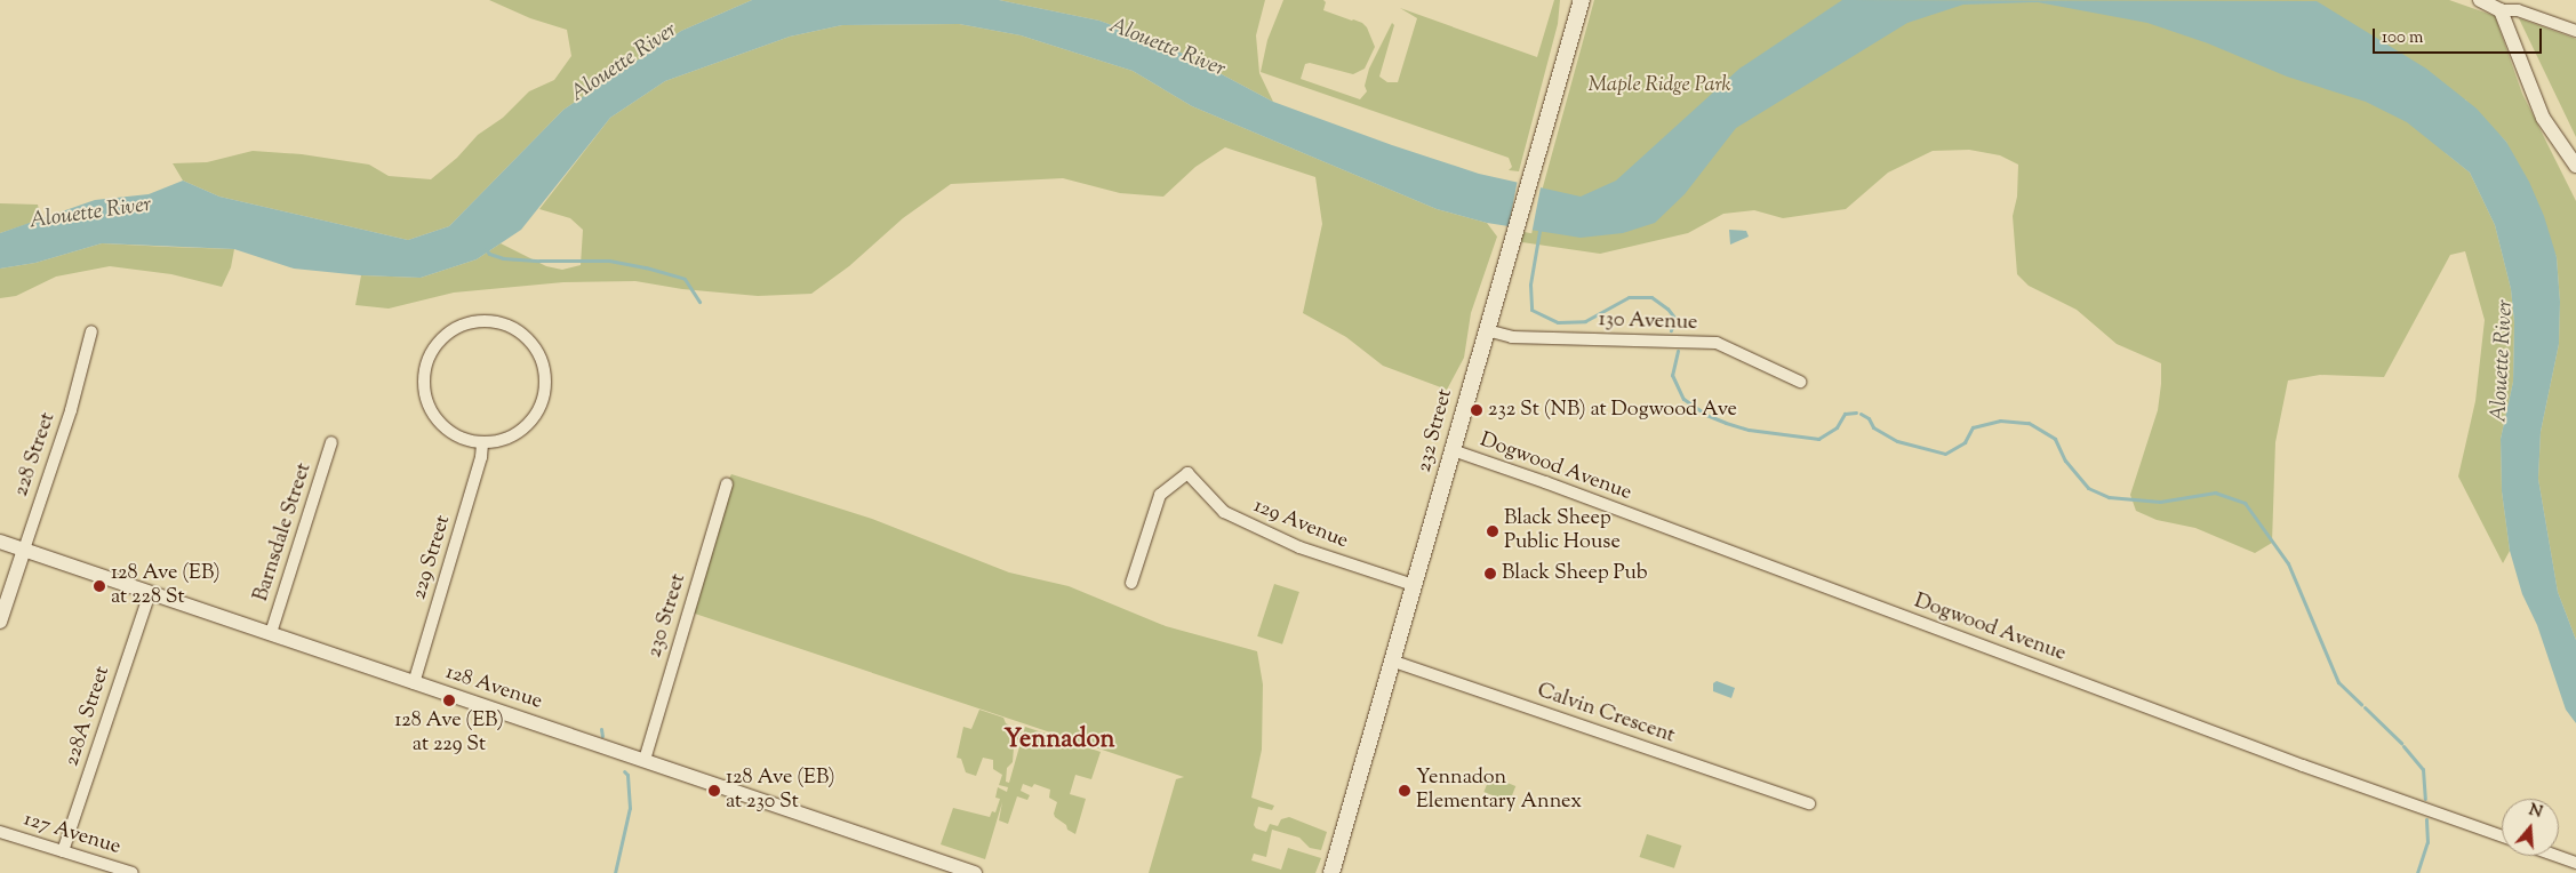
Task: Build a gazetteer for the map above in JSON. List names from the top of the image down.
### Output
{
  "streets": {
    "main road": ["232 Street"],
    "street": [
      "130 Avenue",
      "228 Street",
      "Dogwood Avenue",
      "129 Avenue",
      "Barnsdale Street",
      "229 Street",
      "230 Street",
      "128 Avenue",
      "Calvin Crescent",
      "228A Street",
      "127 Avenue"
    ]
  },
  "crossings": [
    ["130 Avenue", "232 Street"],
    ["232 Street", "Dogwood Avenue"],
    ["232 Street", "129 Avenue"],
    ["232 Street", "Calvin Crescent"],
    ["228 Street", "128 Avenue"],
    ["Barnsdale Street", "128 Avenue"],
    ["229 Street", "128 Avenue"],
    ["230 Street", "128 Avenue"],
    ["128 Avenue", "228A Street"],
    ["228A Street", "127 Avenue"]
  ],
  "districts": ["Yennadon"],
  "water": ["Alouette River"],
  "parks": ["Maple Ridge Park"],
  "places": [
    "232 St (NB) at Dogwood Ave",
    "Black Sheep Public House",
    "Black Sheep Pub",
    "128 Ave (EB) at 228 St",
    "128 Ave (EB) at 229 St",
    "128 Ave (EB) at 230 St",
    "Yennadon Elementary Annex"
  ],
  "scale_bar": "100 m",
  "north": "top"
}
